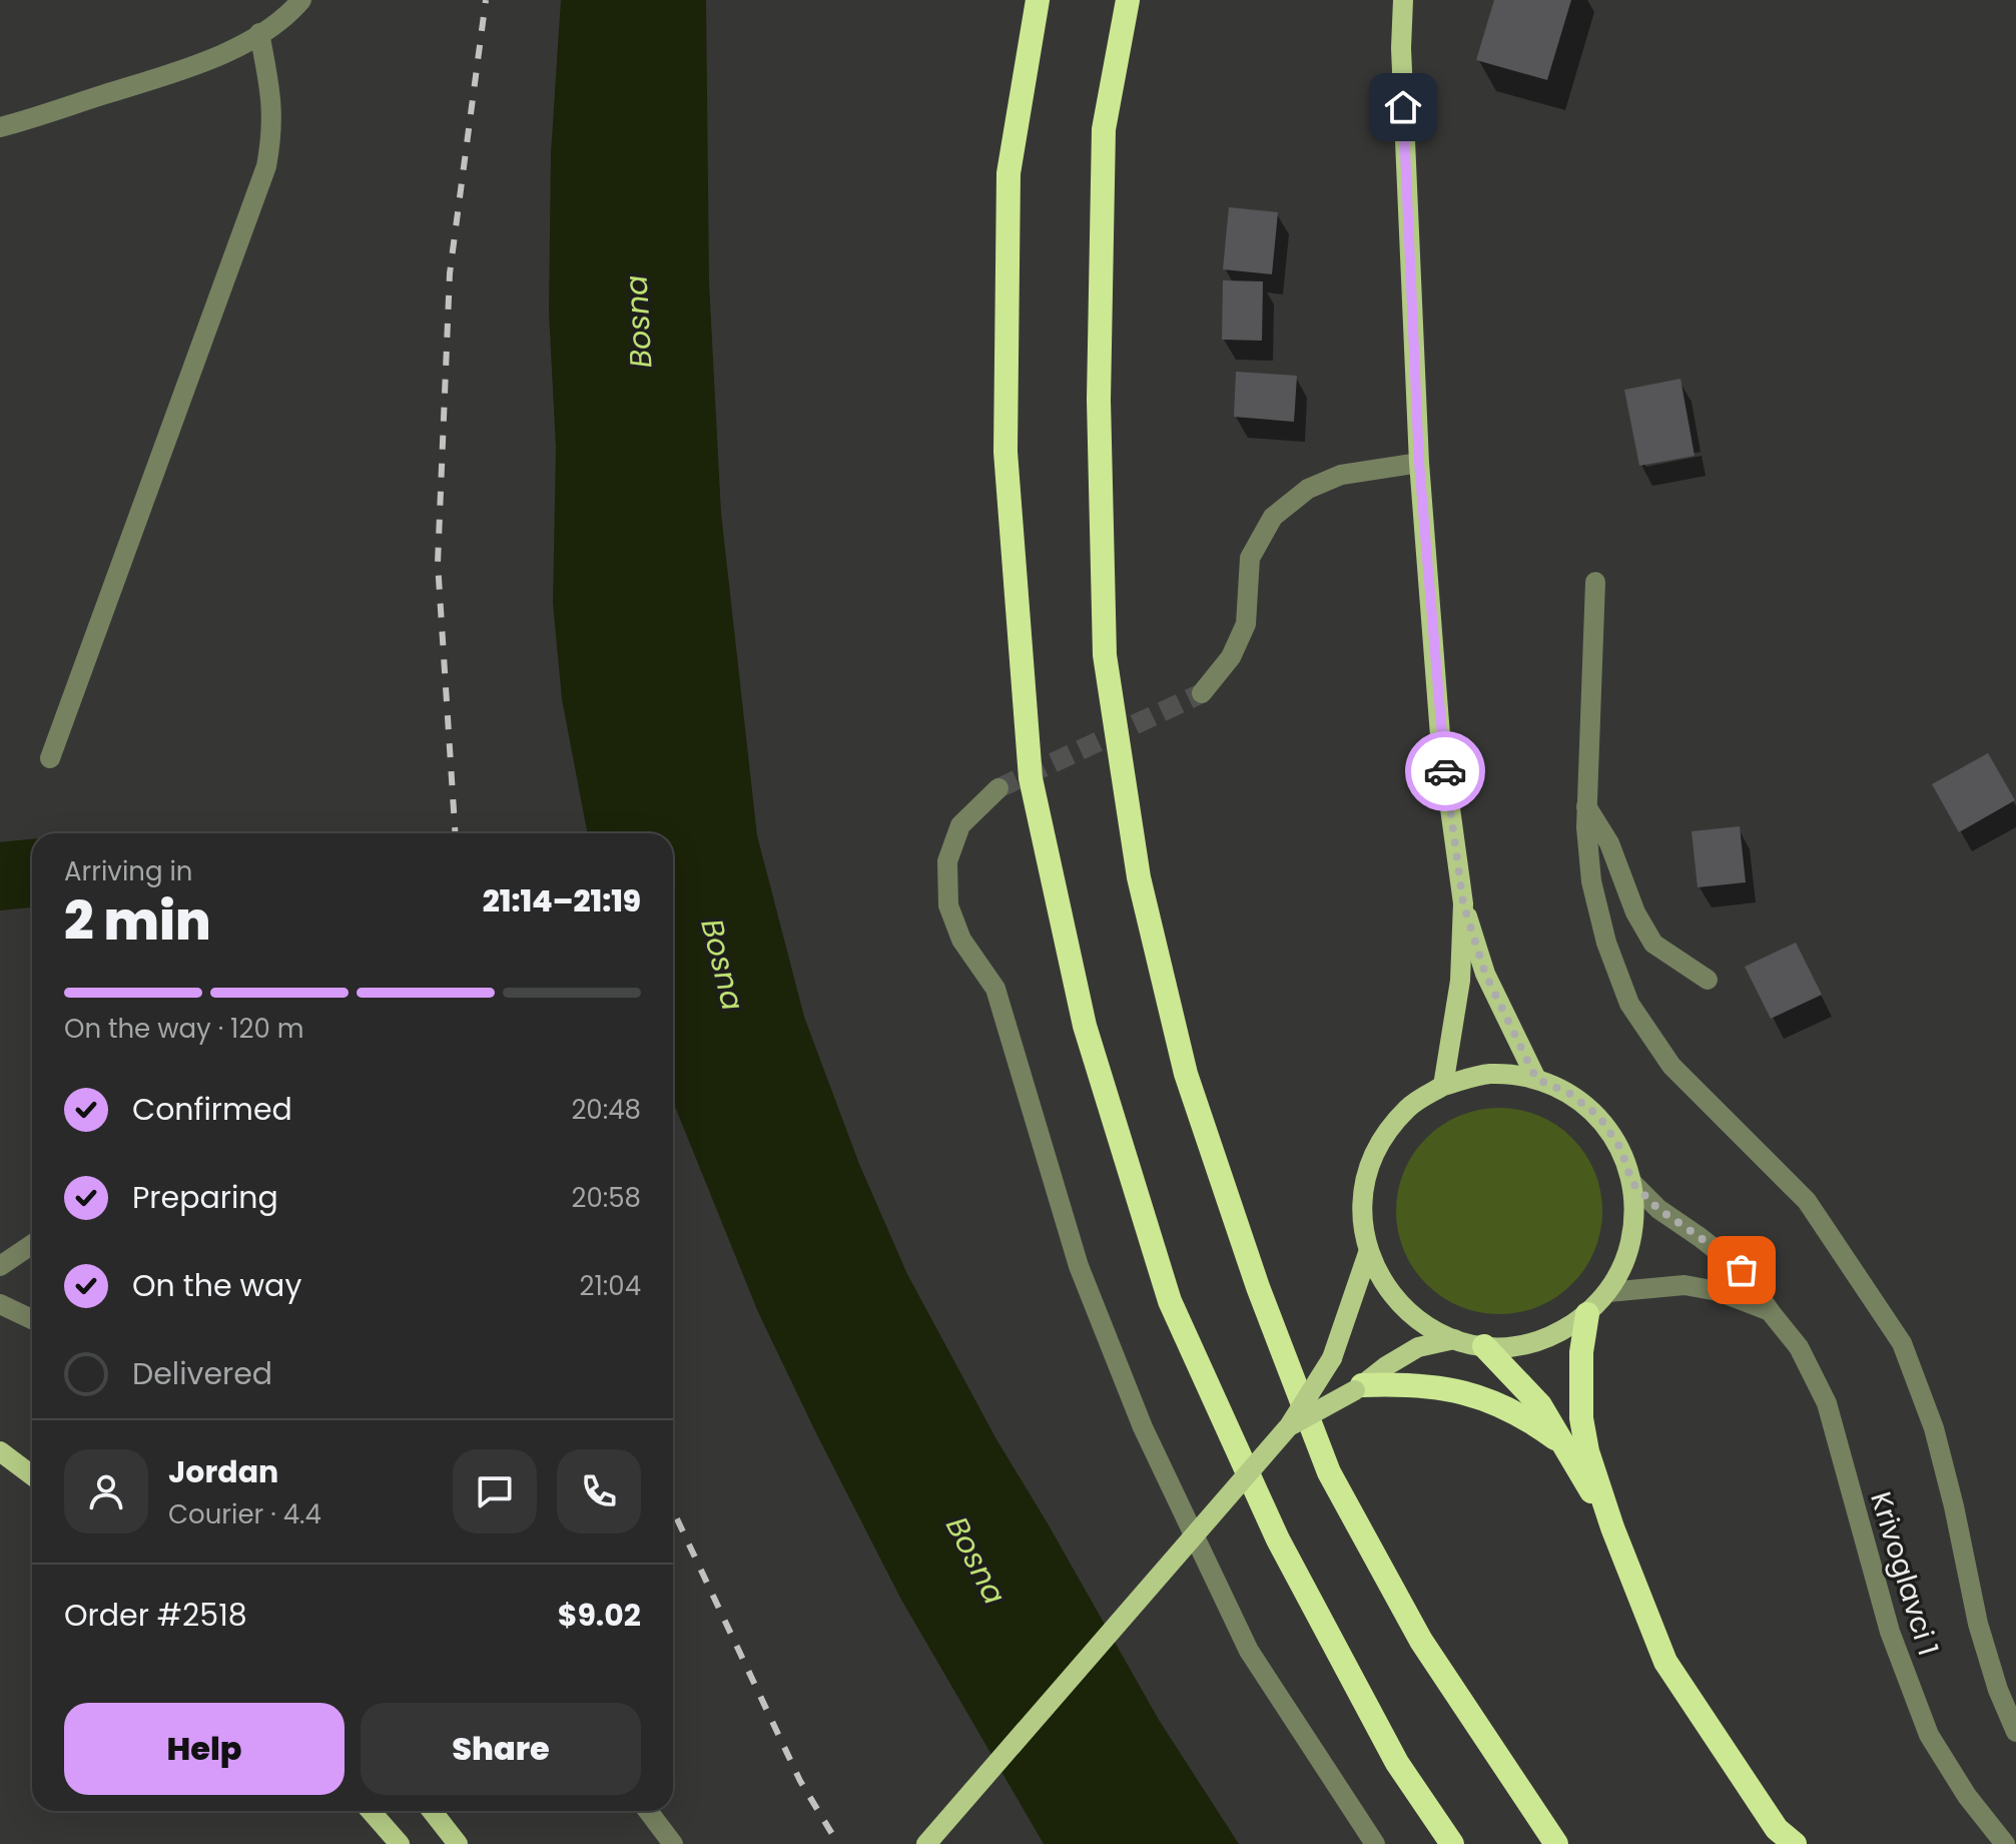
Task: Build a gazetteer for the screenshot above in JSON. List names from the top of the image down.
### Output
{
  "streets": {
    "street": ["Krivoglavci 1"]
  },
  "water": ["Bosna"],
  "page": {
    "heading": ["2 min", "Arriving in", "21:14–21:19"],
    "panel": [
      "Jordan",
      "Courier · 4.4",
      "Order #2518",
      "$9.02"
    ],
    "bar": "On the way · 120 m",
    "list": [
      ["Confirmed", "20:48"],
      ["Preparing", "20:58"],
      ["On the way", "21:04"],
      "Delivered"
    ],
    "buttons": ["Help", "Share"]
  }
}
